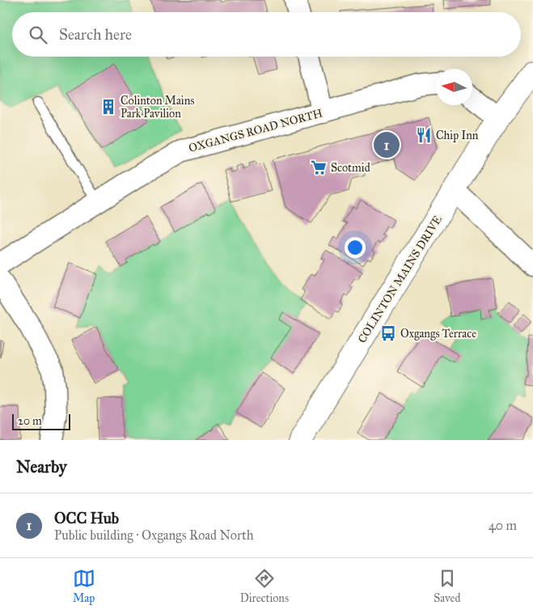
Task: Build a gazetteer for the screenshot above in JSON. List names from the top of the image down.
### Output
{
  "streets": {
    "street": ["OXGANGS ROAD NORTH", "COLINTON MAINS DRIVE"]
  },
  "places": {
    "building": ["Colinton Mains Park Pavilion"],
    "restaurant": ["Chip Inn"],
    "supermarket": ["Scotmid"],
    "bus stop": ["Oxgangs Terrace"]
  },
  "scale_bar": "20 m",
  "north": "left",
  "page": {
    "search": "Search here",
    "pins": "1",
    "scale": "20 m",
    "heading": "Nearby",
    "list": [
      {
        "mark": "1",
        "name": "OCC Hub",
        "note": "Public building · Oxgangs Road North",
        "value": "40 m"
      }
    ],
    "nav": ["Map", "Directions", "Saved"]
  }
}
